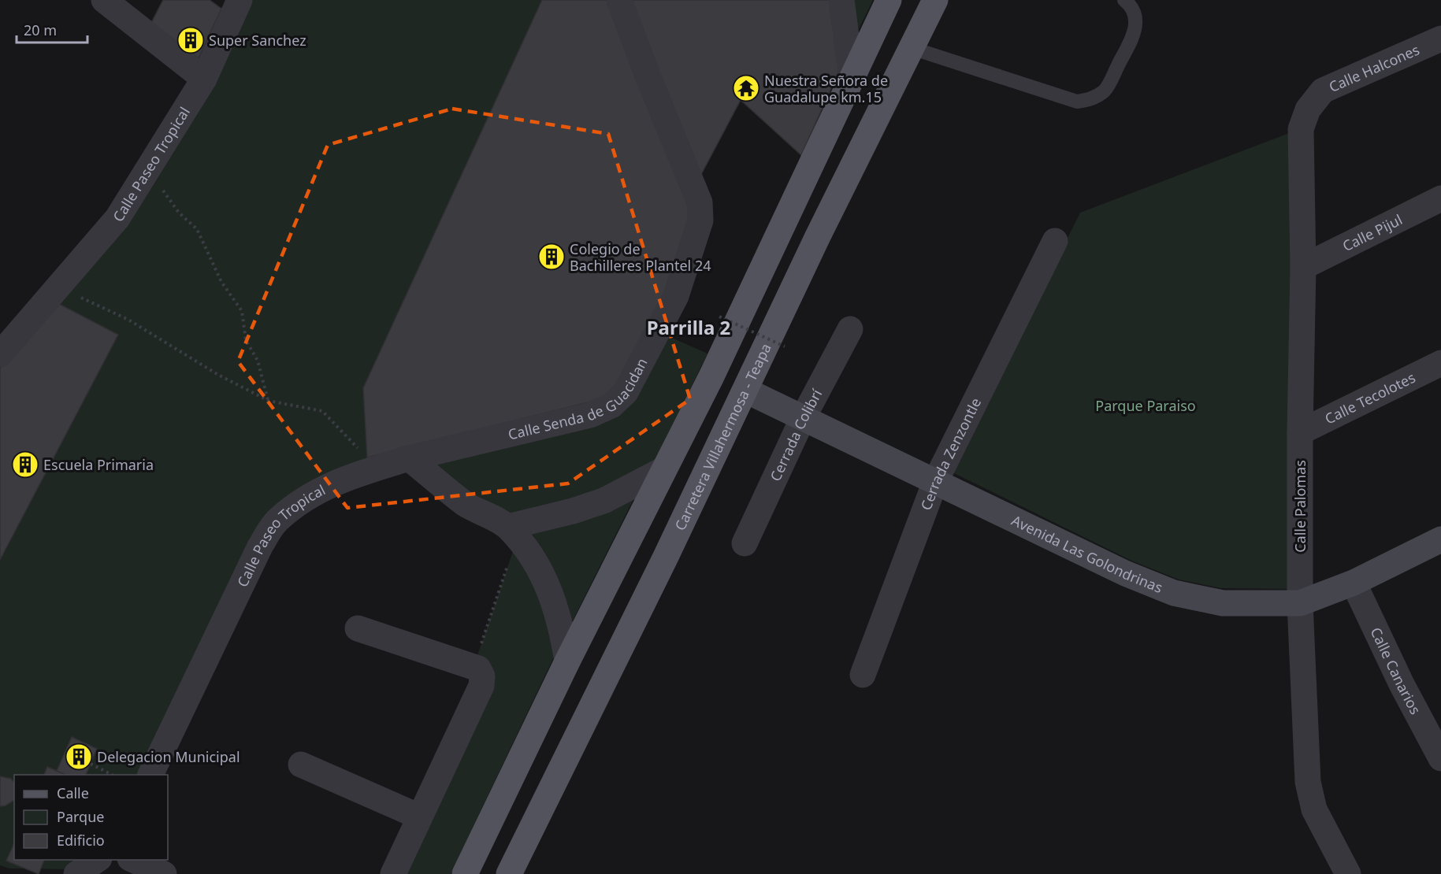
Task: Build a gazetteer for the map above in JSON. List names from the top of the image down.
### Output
{
  "streets": {
    "main road": ["Carretera Villahermosa - Teapa"],
    "street": [
      "Calle Halcones",
      "Calle Paseo Tropical",
      "Calle Pijul",
      "Calle Senda de Guacidan",
      "Calle Tecolotes",
      "Cerrada Colibrí",
      "Cerrada Zenzontle",
      "Calle Palomas",
      "Avenida Las Golondrinas",
      "Calle Canarios"
    ]
  },
  "crossings": [
    ["Calle Halcones", "Calle Palomas"],
    ["Calle Paseo Tropical", "Calle Senda de Guacidan"],
    ["Calle Pijul", "Calle Palomas"],
    ["Calle Tecolotes", "Calle Palomas"],
    ["Cerrada Colibrí", "Avenida Las Golondrinas"],
    ["Carretera Villahermosa - Teapa", "Avenida Las Golondrinas"],
    ["Cerrada Zenzontle", "Avenida Las Golondrinas"],
    ["Calle Palomas", "Avenida Las Golondrinas"],
    ["Avenida Las Golondrinas", "Calle Canarios"]
  ],
  "districts": ["Parrilla 2"],
  "parks": ["Parque Paraiso"],
  "places": {
    "building": [
      "Super Sanchez",
      "Colegio de Bachilleres Plantel 24",
      "Escuela Primaria",
      "Delegacion Municipal"
    ],
    "temple": ["Nuestra Señora de Guadalupe km.15"]
  },
  "legend": ["Calle", "Parque", "Edificio"],
  "scale_bar": "20 m"
}
